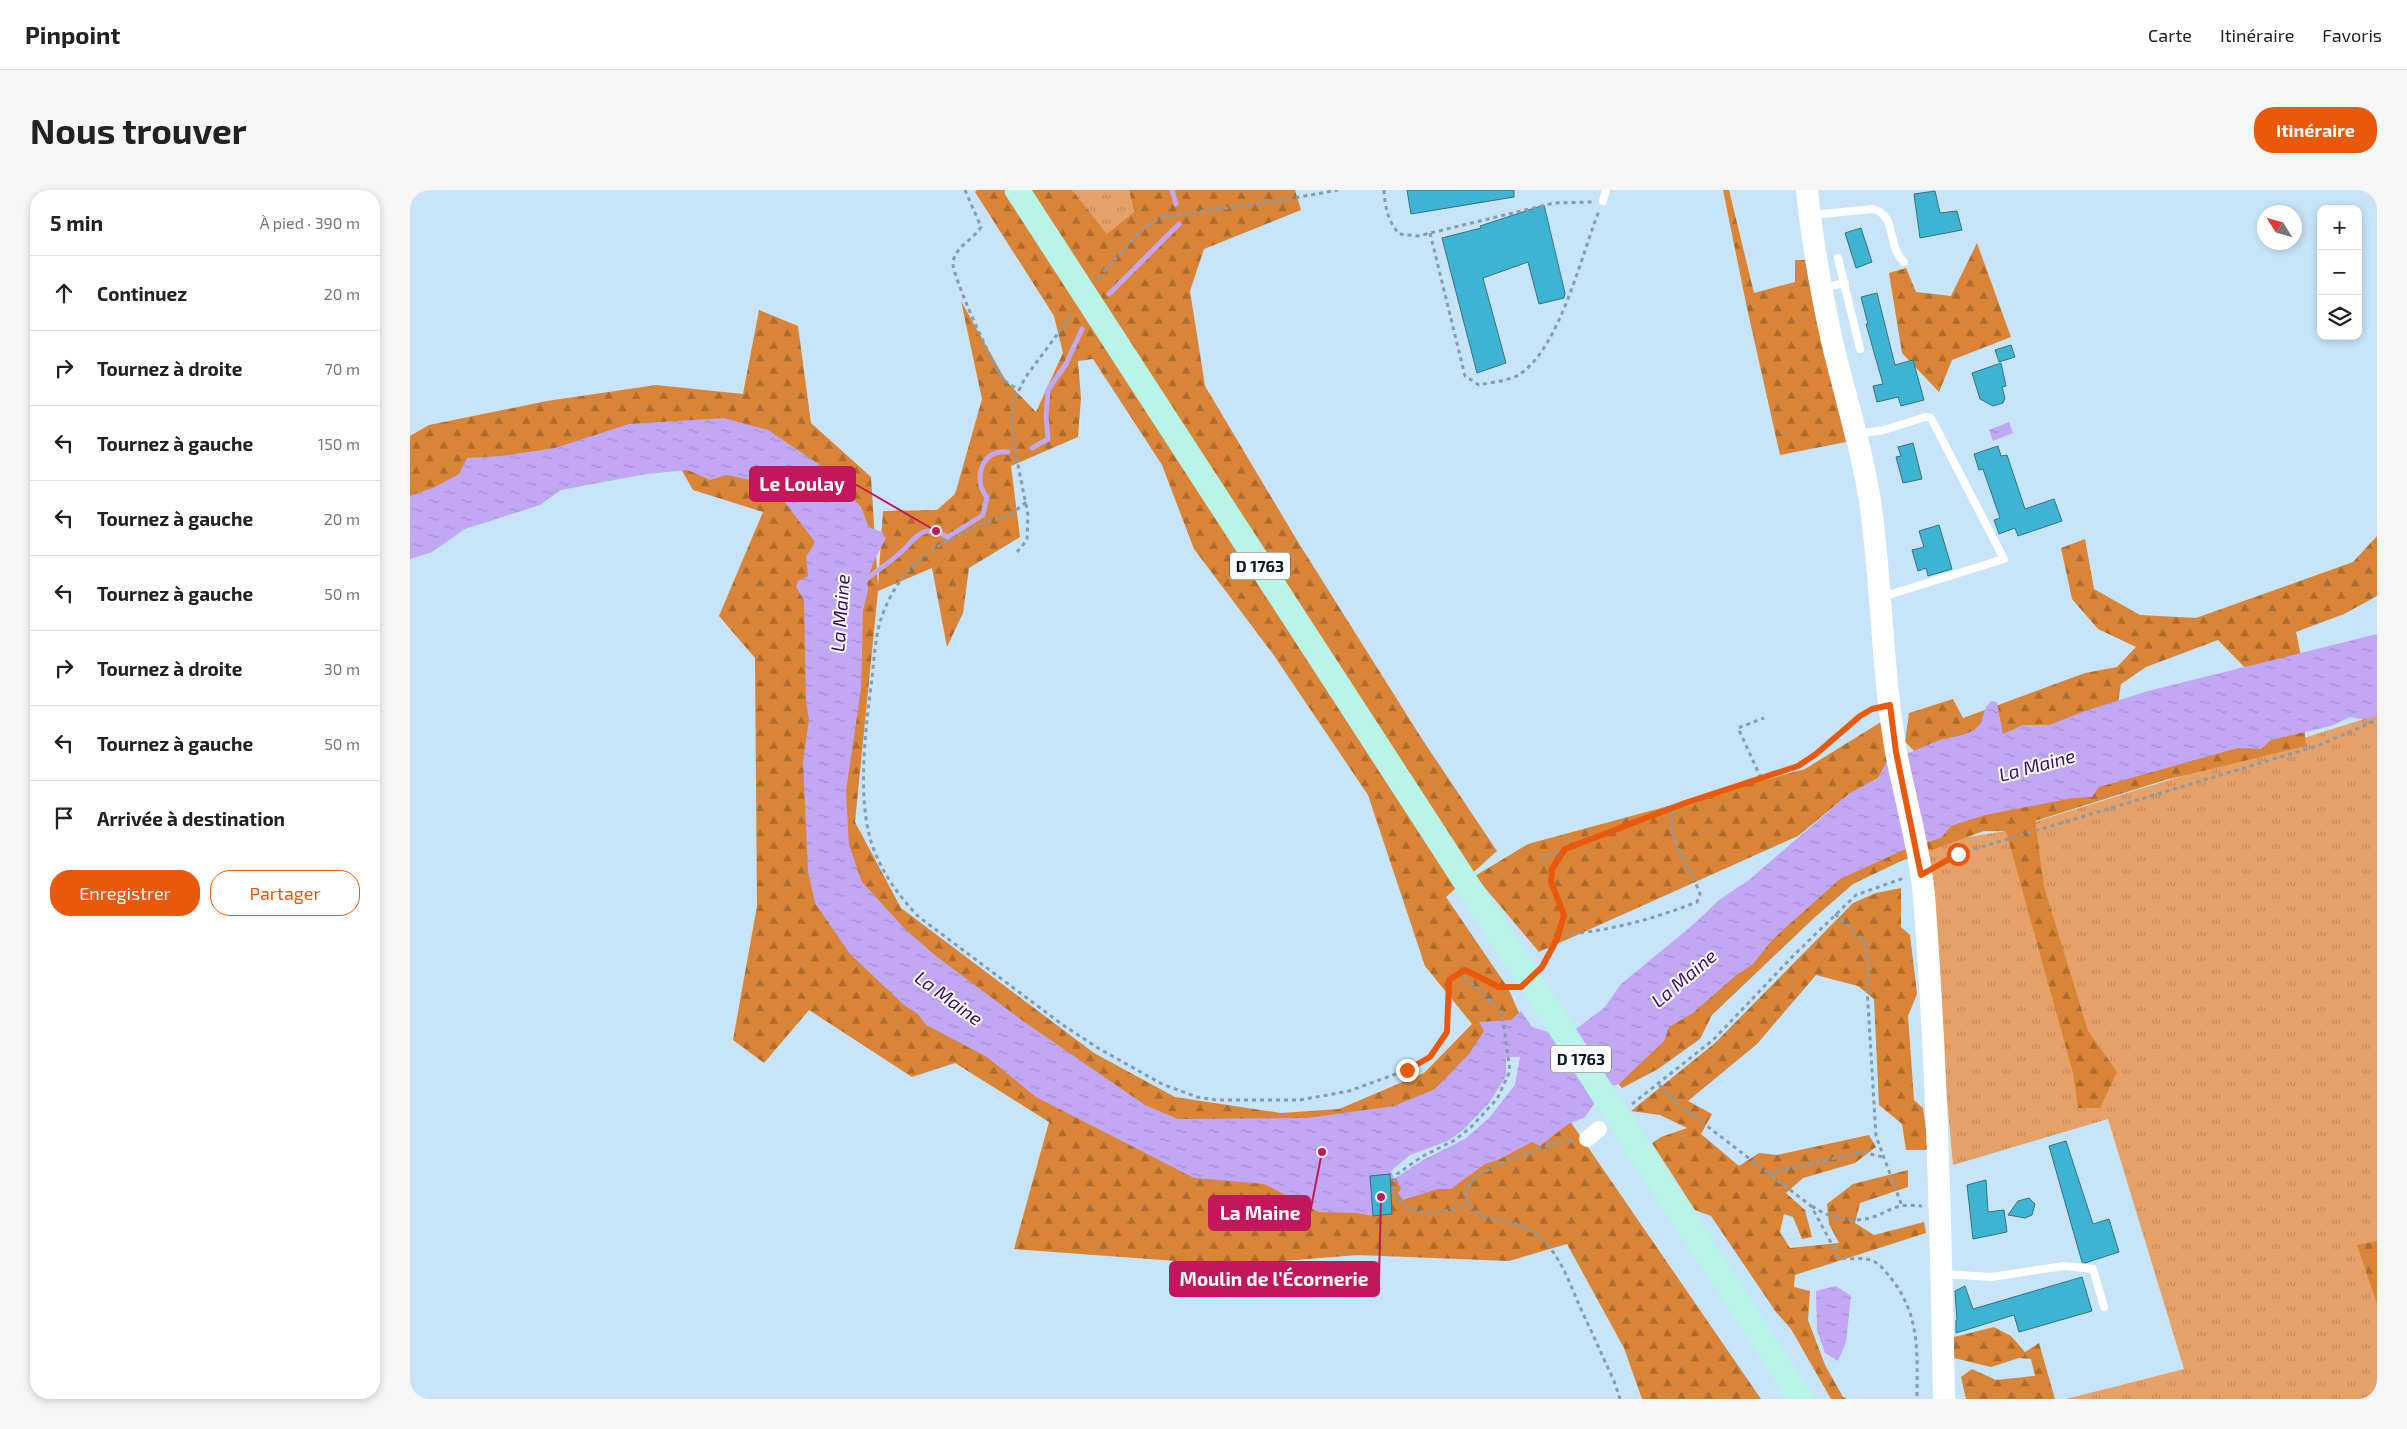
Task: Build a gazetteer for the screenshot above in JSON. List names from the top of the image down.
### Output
{
  "streets": {
    "main road": ["D 1763"]
  },
  "water": ["La Maine"],
  "places": ["Le Loulay", "La Maine", "Moulin de l'Écornerie"],
  "north": "top left",
  "page": {
    "header": "Pinpoint",
    "nav": ["Carte", "Itinéraire", "Favoris"],
    "buttons": [
      "Itinéraire",
      ["Enregistrer", "Partager"]
    ],
    "title": "Nous trouver",
    "heading": ["5 min", "À pied · 390 m"],
    "map_buttons": ["+", "−"],
    "list": [
      ["Continuez", "20 m"],
      ["Tournez à droite", "70 m"],
      ["Tournez à gauche", "150 m"],
      ["Tournez à gauche", "20 m"],
      ["Tournez à gauche", "50 m"],
      ["Tournez à droite", "30 m"],
      ["Tournez à gauche", "50 m"],
      "Arrivée à destination"
    ]
  }
}
